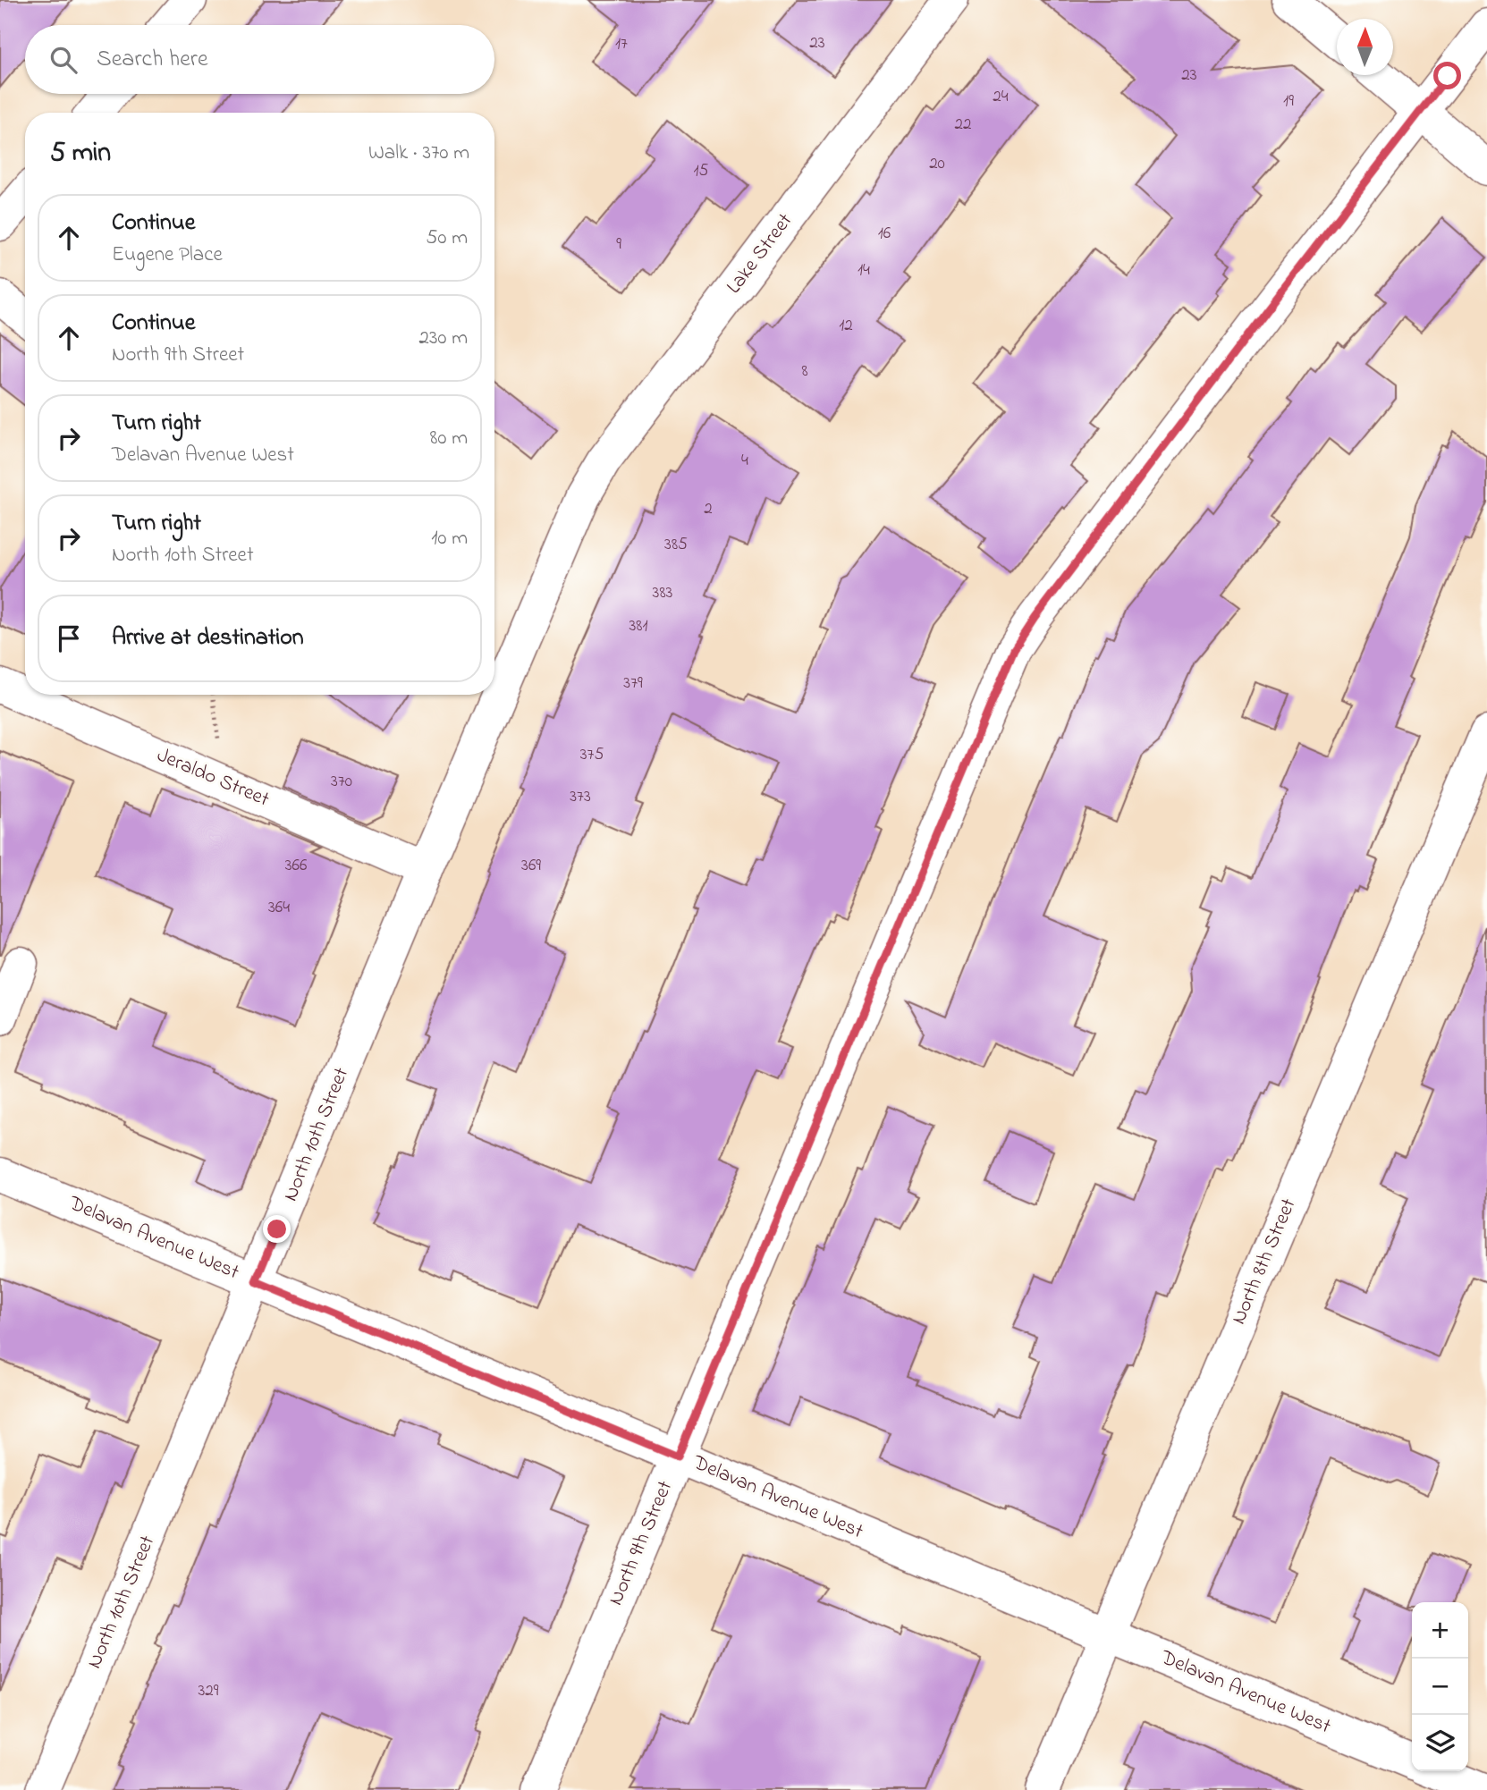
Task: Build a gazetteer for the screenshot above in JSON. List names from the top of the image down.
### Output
{
  "streets": {
    "street": [
      "Lake Street",
      "Jeraldo Street",
      "North 10th Street",
      "Delavan Avenue West",
      "North 8th Street",
      "North 9th Street"
    ]
  },
  "crossings": [
    ["Lake Street", "North 10th Street"],
    ["Jeraldo Street", "North 10th Street"],
    ["North 10th Street", "Delavan Avenue West"],
    ["Delavan Avenue West", "North 8th Street"],
    ["Delavan Avenue West", "North 9th Street"]
  ],
  "house_numbers": [
    "23",
    "17",
    "23",
    "24",
    "19",
    "22",
    "20",
    "15",
    "16",
    "9",
    "14",
    "12",
    "8",
    "4",
    "2",
    "385",
    "383",
    "381",
    "379",
    "375",
    "370",
    "373",
    "366",
    "369",
    "364",
    "329"
  ],
  "north": "top",
  "page": {
    "search": "Search here",
    "heading": ["5 min", "Walk · 370 m"],
    "list": [
      ["Continue", "Eugene Place", "50 m"],
      ["Continue", "North 9th Street", "230 m"],
      ["Turn right", "Delavan Avenue West", "80 m"],
      ["Turn right", "North 10th Street", "10 m"],
      "Arrive at destination"
    ],
    "map_buttons": ["+", "−"]
  }
}
